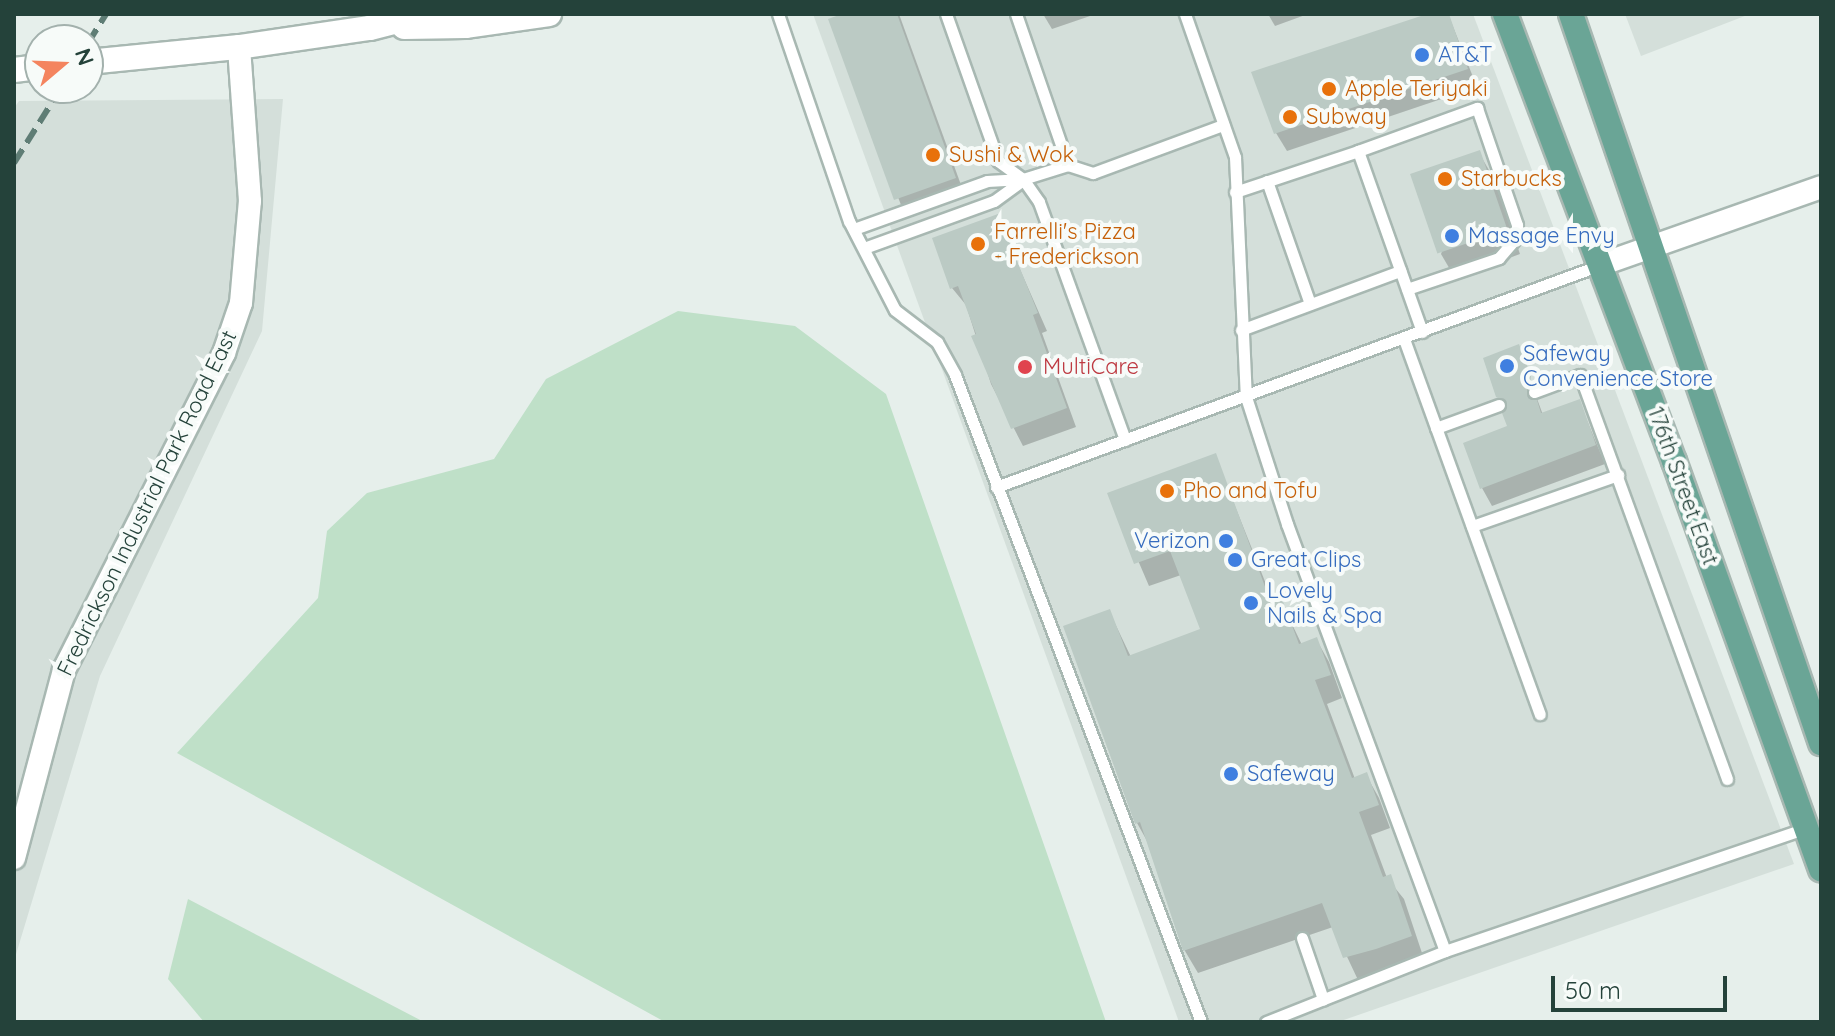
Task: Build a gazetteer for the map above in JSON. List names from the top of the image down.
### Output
{
  "streets": {
    "main road": ["176th Street East"],
    "street": ["Fredrickson Industrial Park Road East"]
  },
  "places": [
    "AT&T",
    "Apple Teriyaki",
    "Subway",
    "Sushi & Wok",
    "Starbucks",
    "Massage Envy",
    "Farrelli's Pizza - Frederickson",
    "Safeway Convenience Store",
    "MultiCare",
    "Pho and Tofu",
    "Verizon",
    "Great Clips",
    "Lovely Nails & Spa",
    "Safeway"
  ],
  "scale_bar": "50 m",
  "north": "right"
}
